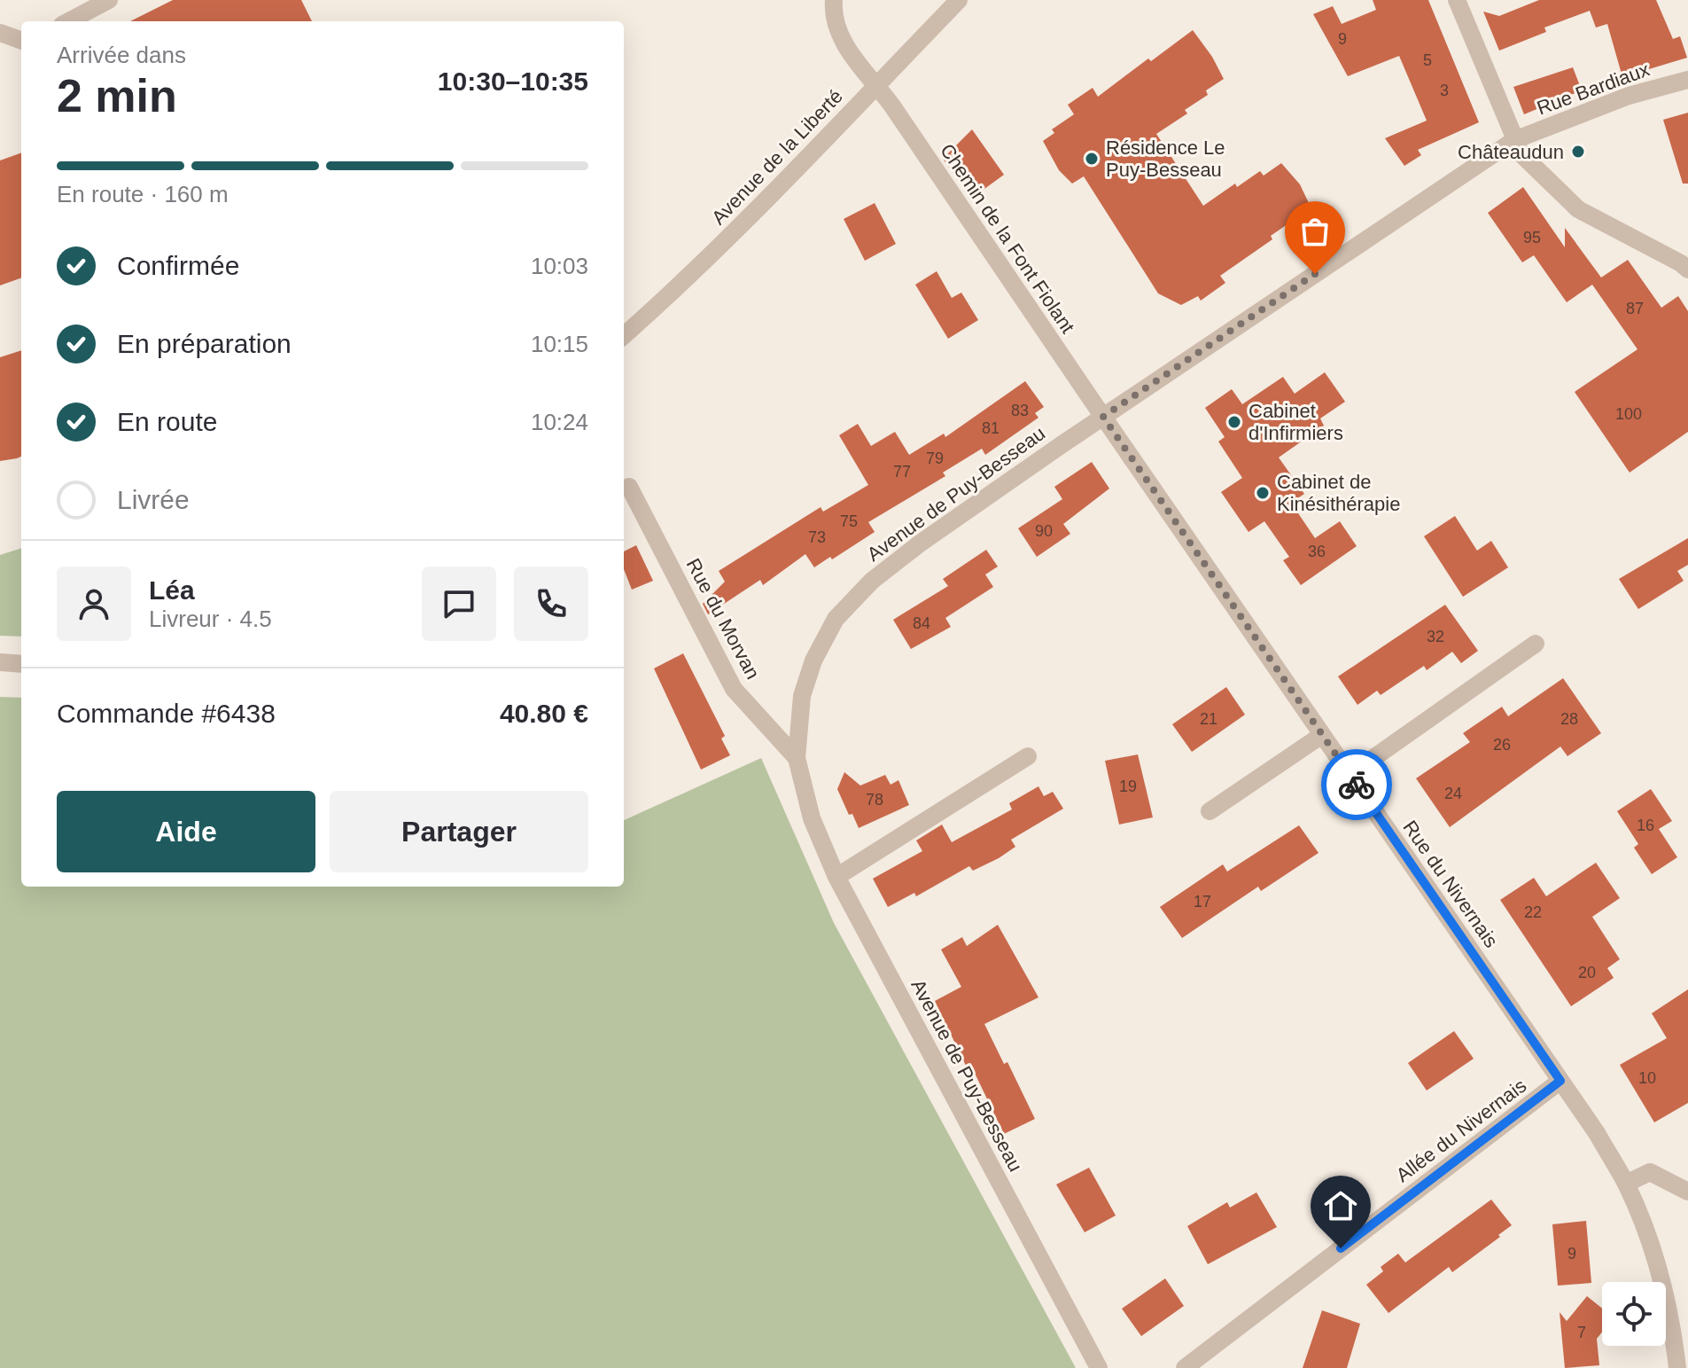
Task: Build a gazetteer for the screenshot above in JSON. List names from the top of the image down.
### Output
{
  "streets": {
    "street": [
      "Rue Bardiaux",
      "Avenue de la Liberté",
      "Chemin de la Font Fiolant",
      "Avenue de Puy-Besseau",
      "Rue du Morvan",
      "Rue du Nivernais",
      "Allée du Nivernais"
    ]
  },
  "crossings": [
    ["Rue Bardiaux", "Avenue de Puy-Besseau"],
    ["Avenue de la Liberté", "Chemin de la Font Fiolant"],
    ["Chemin de la Font Fiolant", "Avenue de Puy-Besseau"],
    ["Chemin de la Font Fiolant", "Rue du Nivernais"],
    ["Avenue de Puy-Besseau", "Rue du Morvan"],
    ["Avenue de Puy-Besseau", "Rue du Nivernais"],
    ["Rue du Nivernais", "Allée du Nivernais"]
  ],
  "places": [
    "Châteaudun",
    "Résidence Le Puy-Besseau",
    "Cabinet d'Infirmiers",
    "Cabinet de Kinésithérapie"
  ],
  "house_numbers": [
    "9",
    "5",
    "3",
    "95",
    "87",
    "83",
    "100",
    "81",
    "79",
    "77",
    "75",
    "90",
    "73",
    "36",
    "84",
    "32",
    "21",
    "28",
    "26",
    "19",
    "24",
    "78",
    "16",
    "17",
    "22",
    "20",
    "10",
    "9",
    "7"
  ],
  "page": {
    "heading": ["2 min", "Arrivée dans", "10:30–10:35"],
    "panel": [
      "Léa",
      "Livreur · 4.5",
      "Commande #6438",
      "40.80 €"
    ],
    "bar": "En route · 160 m",
    "list": [
      ["Confirmée", "10:03"],
      ["En préparation", "10:15"],
      ["En route", "10:24"],
      "Livrée"
    ],
    "buttons": ["Aide", "Partager"]
  }
}
